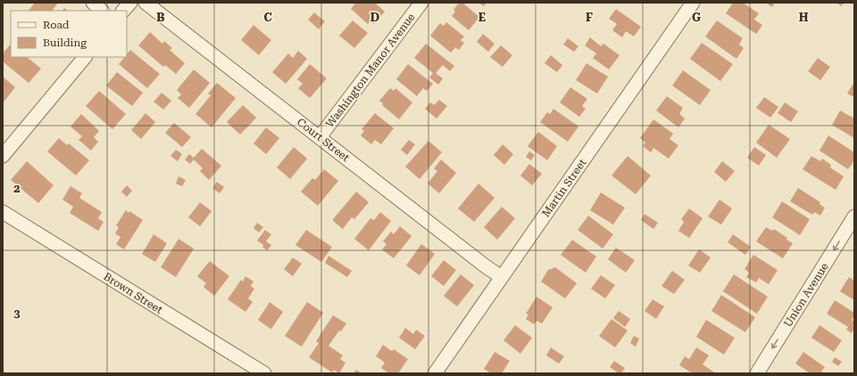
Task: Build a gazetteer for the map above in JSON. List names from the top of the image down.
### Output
{
  "streets": {
    "street": [
      "Washington Manor Avenue",
      "Court Street",
      "Martin Street",
      "Brown Street",
      "Union Avenue"
    ]
  },
  "crossings": [
    ["Washington Manor Avenue", "Court Street"],
    ["Court Street", "Martin Street"]
  ],
  "one_way": ["Union Avenue"],
  "legend": ["Road", "Building"],
  "grid": {
    "columns": [
      "B",
      "C",
      "D",
      "E",
      "F",
      "G",
      "H"
    ],
    "rows": ["2", "3"]
  }
}
